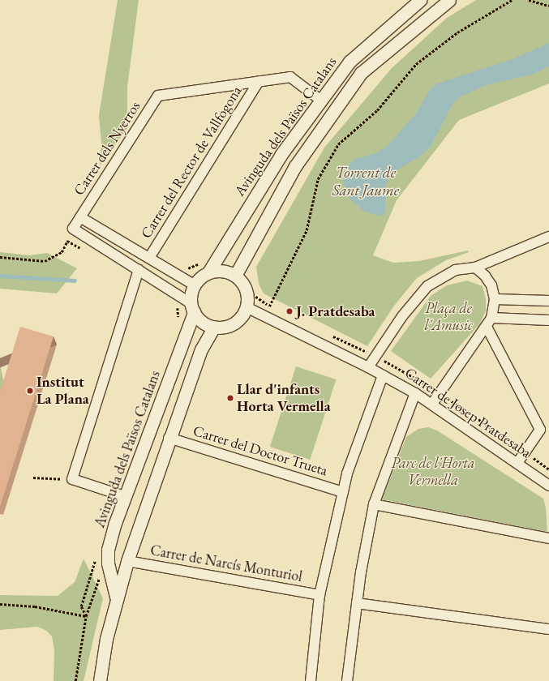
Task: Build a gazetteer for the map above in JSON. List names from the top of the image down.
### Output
{
  "streets": {
    "street": [
      "Avinguda dels Països Catalans",
      "Carrer dels Nyerros",
      "Carrer del Rector de Vallfogona",
      "Carrer de Josep Pratdesaba",
      "Carrer del Doctor Trueta",
      "Carrer de Narcís Monturiol"
    ]
  },
  "crossings": [
    ["Avinguda dels Països Catalans", "Carrer de Josep Pratdesaba"],
    ["Avinguda dels Països Catalans", "Carrer del Doctor Trueta"],
    ["Avinguda dels Països Catalans", "Carrer de Narcís Monturiol"],
    ["Carrer dels Nyerros", "Carrer del Rector de Vallfogona"]
  ],
  "water": ["Torrent de Sant Jaume"],
  "parks": ["Plaça de l'Amusic", "Parc de l'Horta Vermella"],
  "places": ["J. Pratdesaba", "Institut La Plana", "Llar d'infants Horta Vermella"]
}
